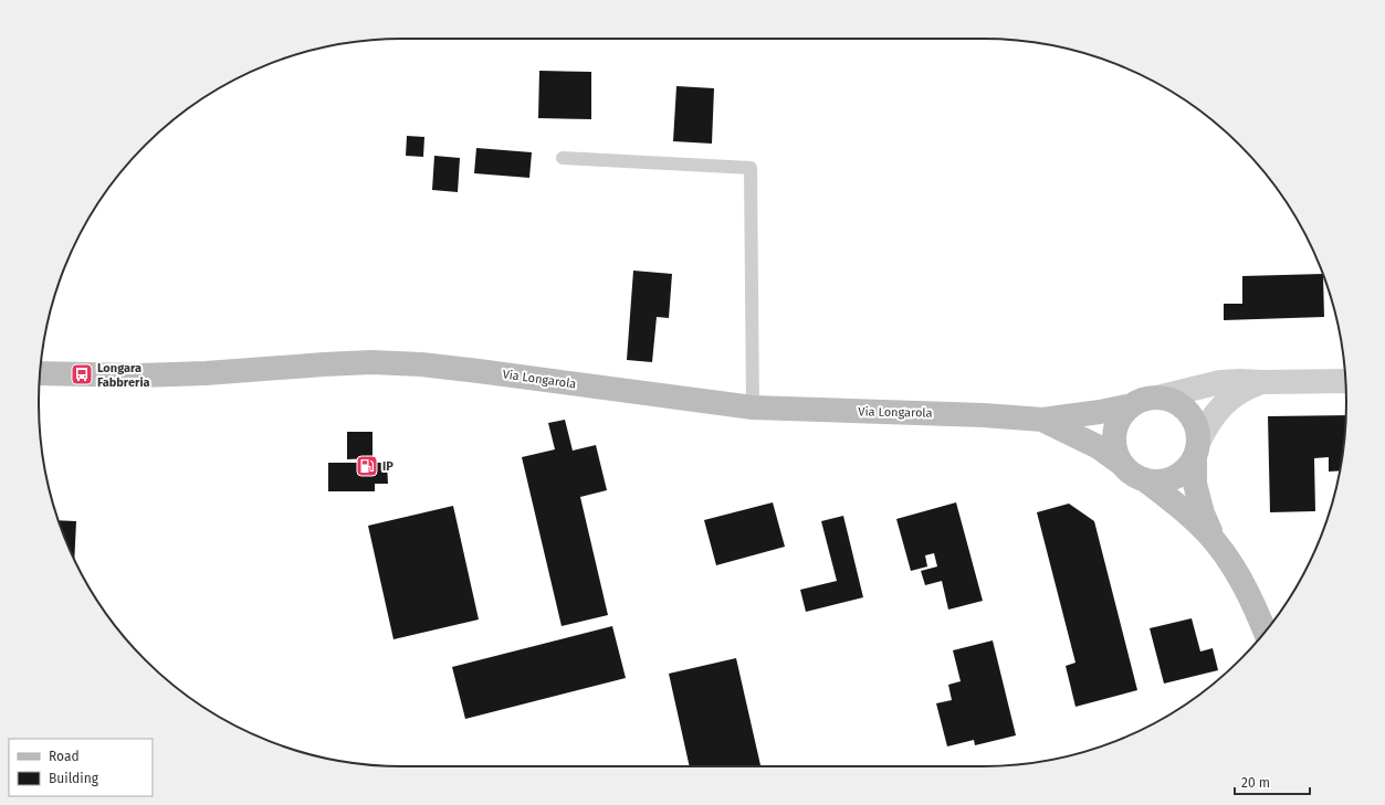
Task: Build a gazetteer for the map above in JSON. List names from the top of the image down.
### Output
{
  "streets": {
    "street": ["Via Longarola"]
  },
  "places": {
    "bus stop": ["Longara Fabbreria"],
    "fuel station": ["IP"]
  },
  "legend": ["Road", "Building"],
  "scale_bar": "20 m"
}
